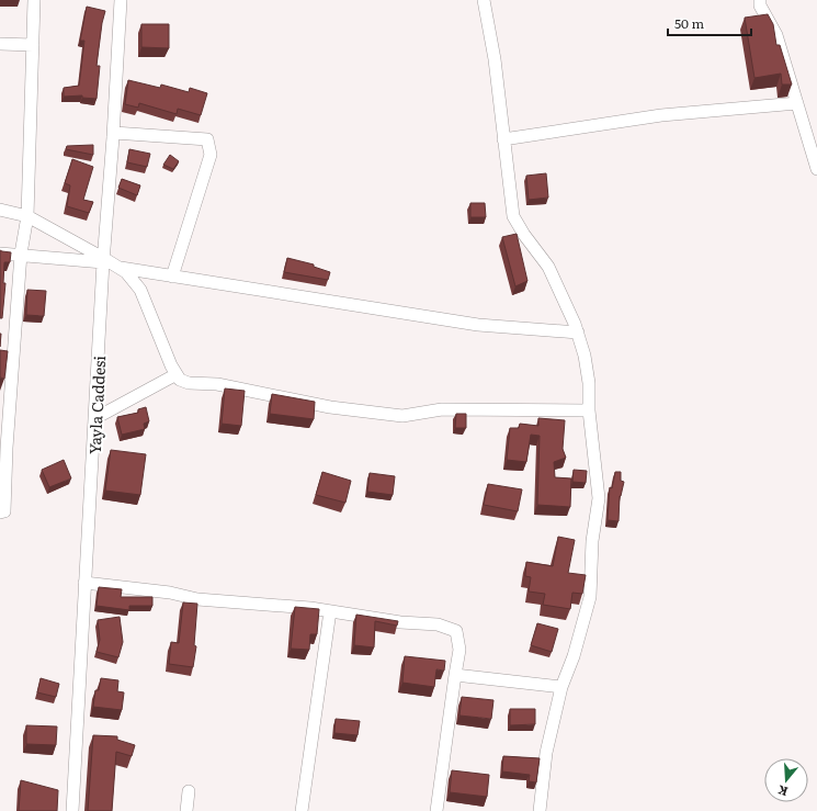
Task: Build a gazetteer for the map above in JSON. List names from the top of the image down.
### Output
{
  "streets": {
    "street": ["Yayla Caddesi"]
  },
  "scale_bar": "50 m",
  "north": "bottom"
}
